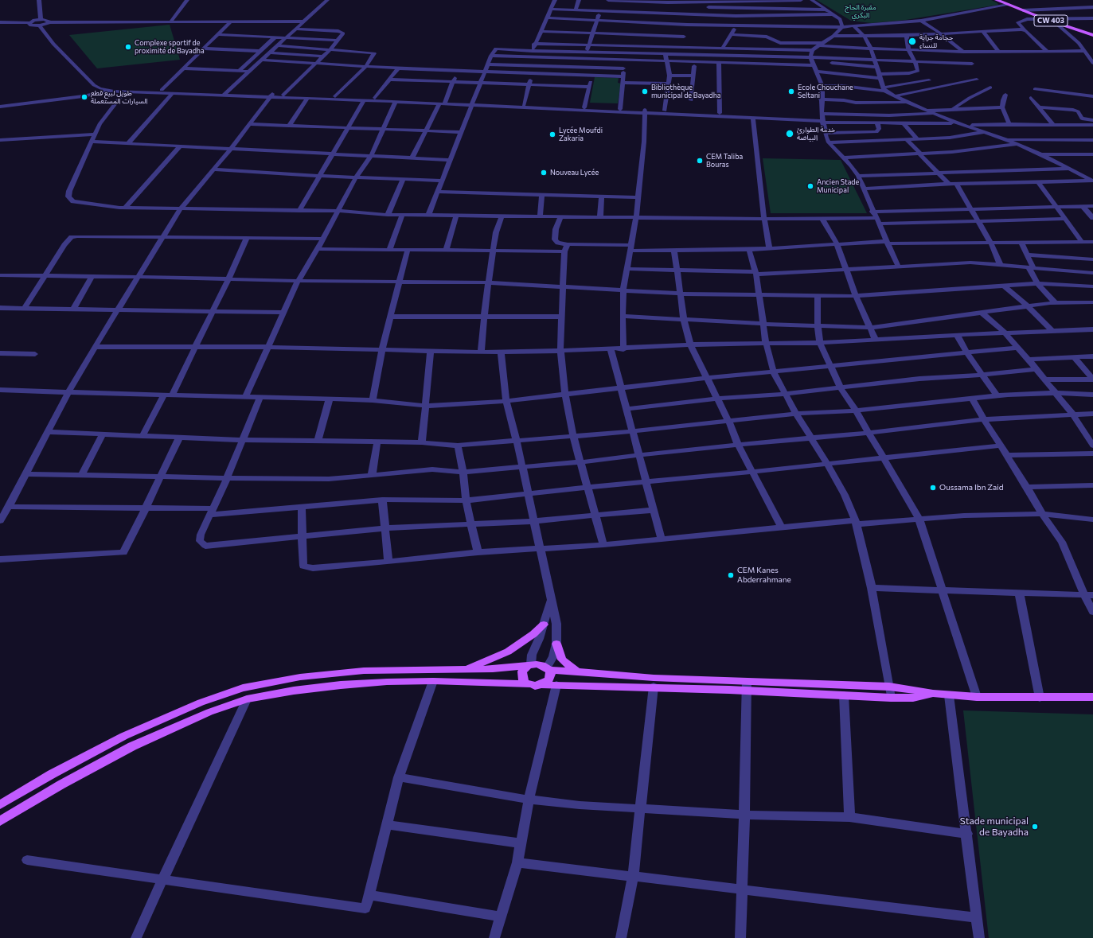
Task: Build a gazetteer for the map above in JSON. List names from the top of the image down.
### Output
{
  "streets": {
    "main road": ["CW 403"]
  },
  "parks": ["مقبرة الحاج البكري"],
  "places": [
    "حجامة جراية للنساء",
    "Complexe sportif de proximité de Bayadha",
    "Bibliothèque municipal de Bayadha",
    "Ecole Chouchane Seltani",
    "طويل لبيع قطع السيارات المستعملة",
    "خدمة الطوارئ البياضة",
    "Lycée Moufdi Zakaria",
    "CEM Taliba Bouras",
    "Nouveau Lycée",
    "Ancien Stade Municipal",
    "Oussama Ibn Zaid",
    "CEM Kanes Abderrahmane",
    "Stade municipal de Bayadha"
  ]
}
